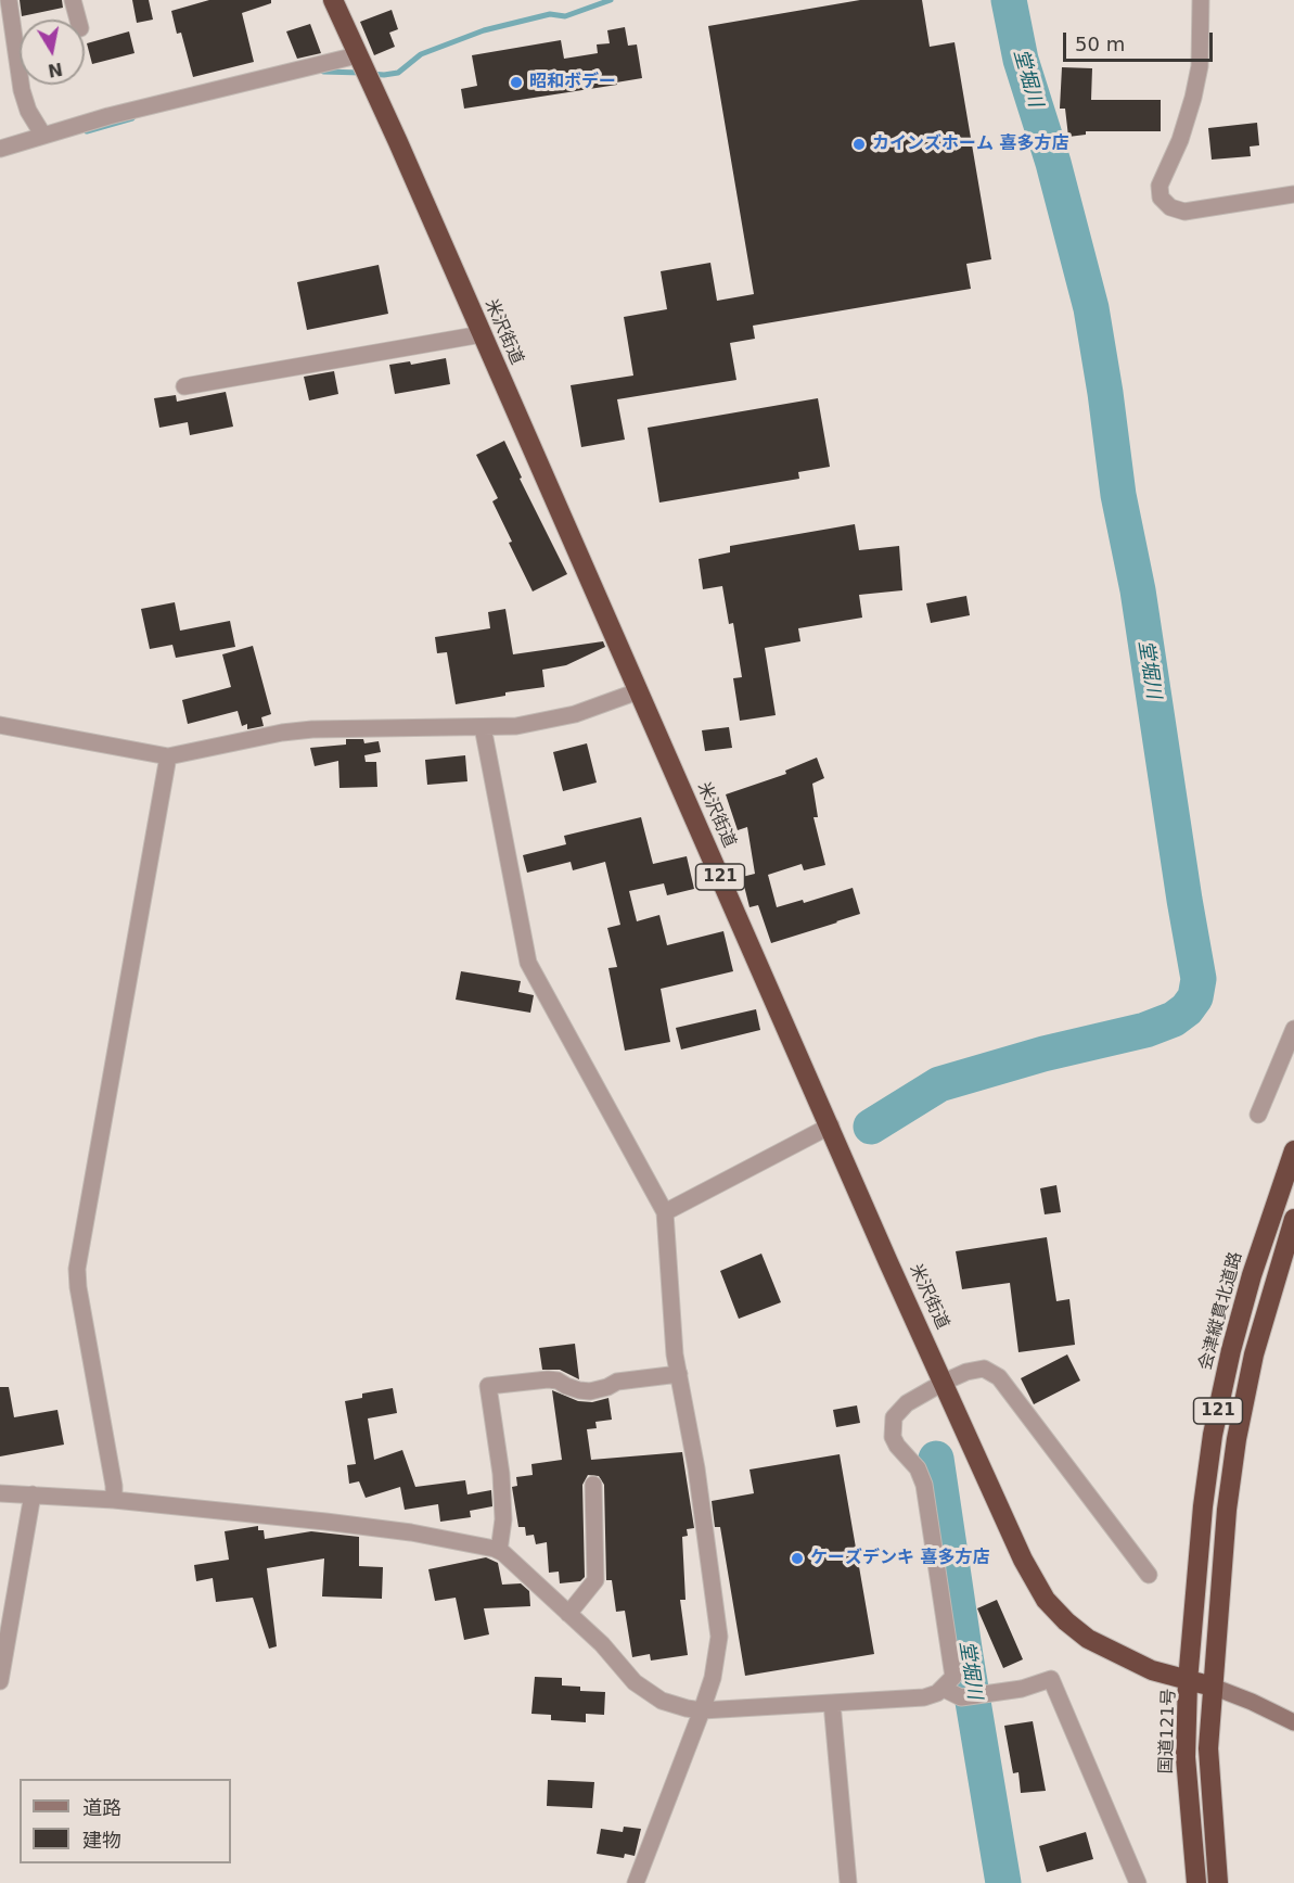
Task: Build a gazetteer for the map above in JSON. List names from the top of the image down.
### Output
{
  "streets": {
    "highway": [
      "米沢街道",
      "121",
      "会津縦貫北道路",
      "国道121号"
    ]
  },
  "crossings": [
    ["米沢街道", "会津縦貫北道路"],
    ["米沢街道", "国道121号"],
    ["121", "国道121号"],
    ["会津縦貫北道路", "国道121号"]
  ],
  "water": ["堂堀川"],
  "places": ["昭和ボデー", "カインズホーム 喜多方店", "ケーズデンキ 喜多方店"],
  "legend": ["道路", "建物"],
  "scale_bar": "50 m",
  "north": "bottom"
}
